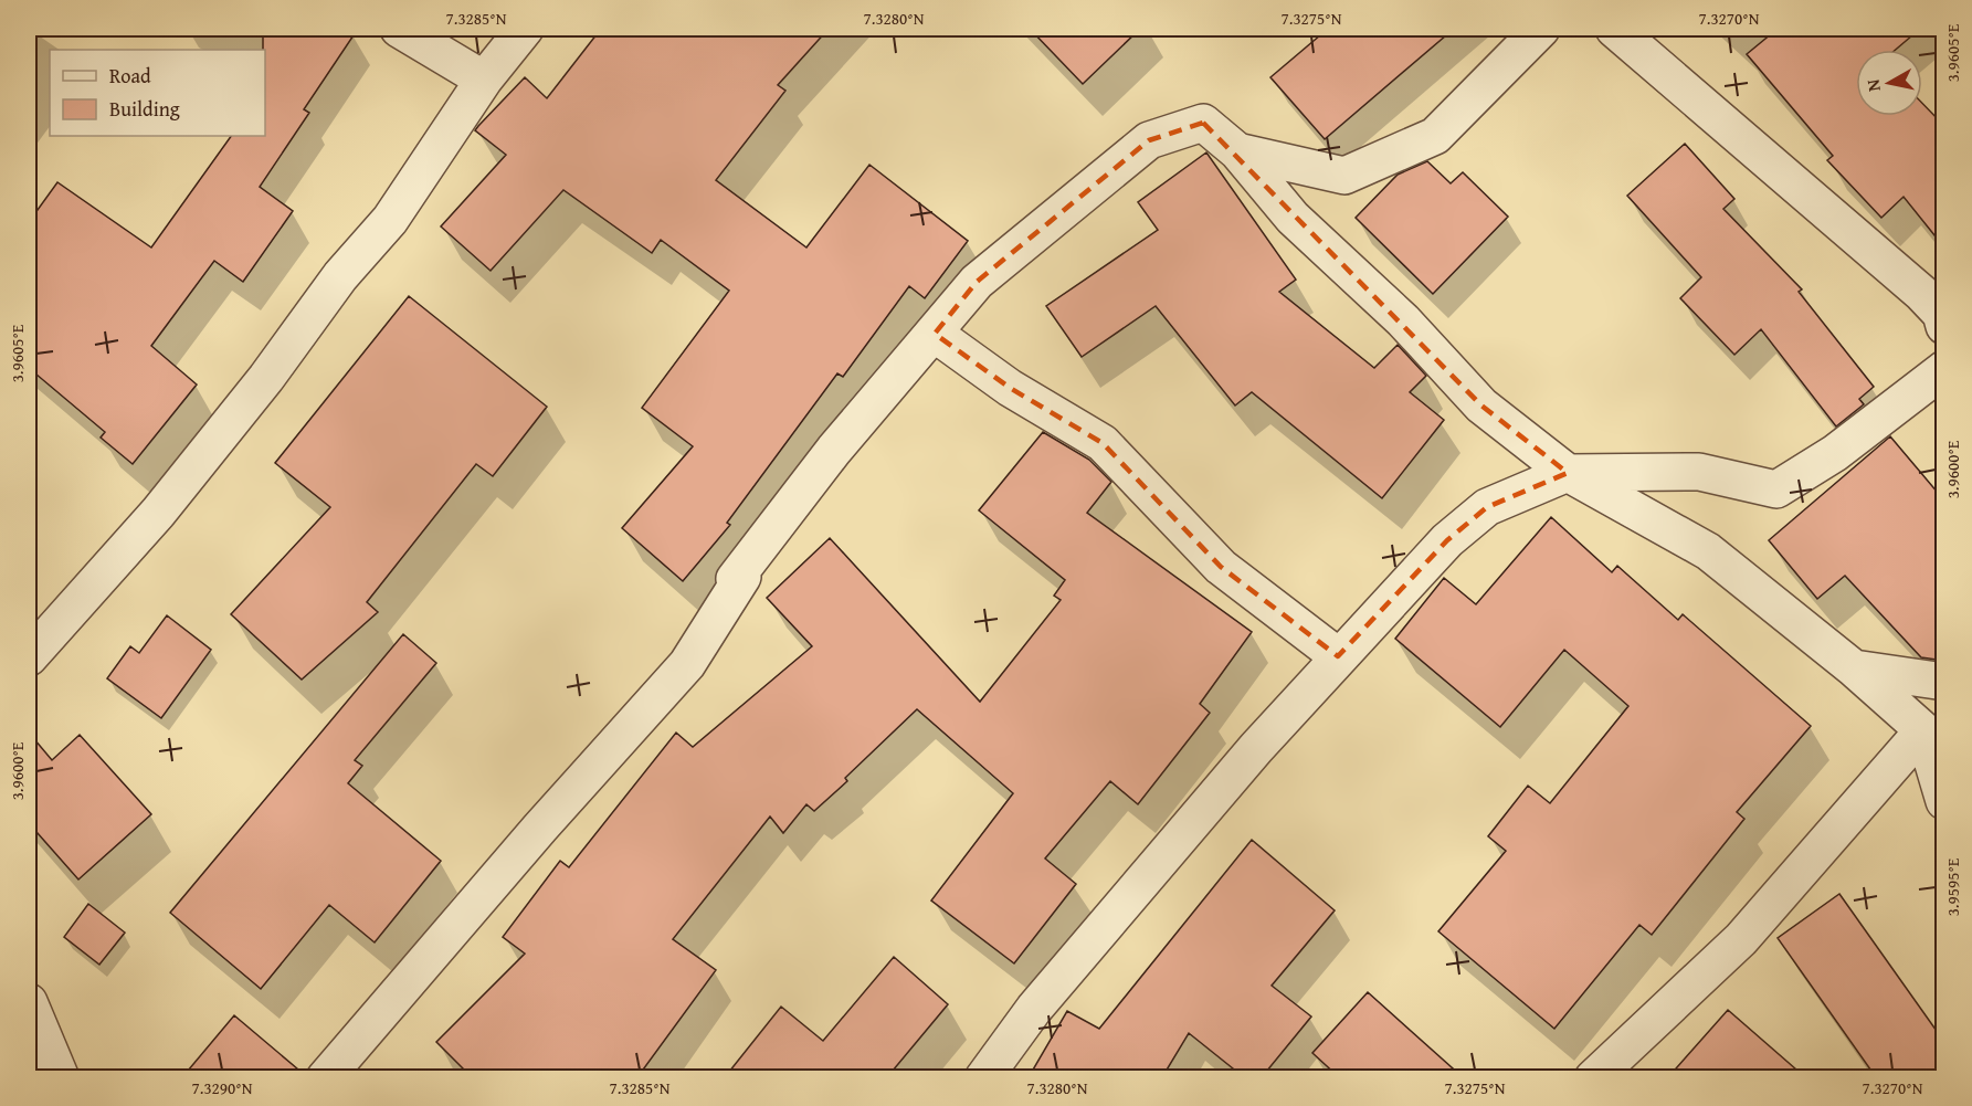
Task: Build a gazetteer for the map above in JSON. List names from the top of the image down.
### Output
{
  "legend": ["Road", "Building"],
  "north": "left",
  "coordinates": [
    "7.3285°N",
    "7.3280°N",
    "7.3275°N",
    "7.3270°N",
    "3.9605°E",
    "3.9600°E",
    "3.9595°E",
    "7.3290°N"
  ]
}
